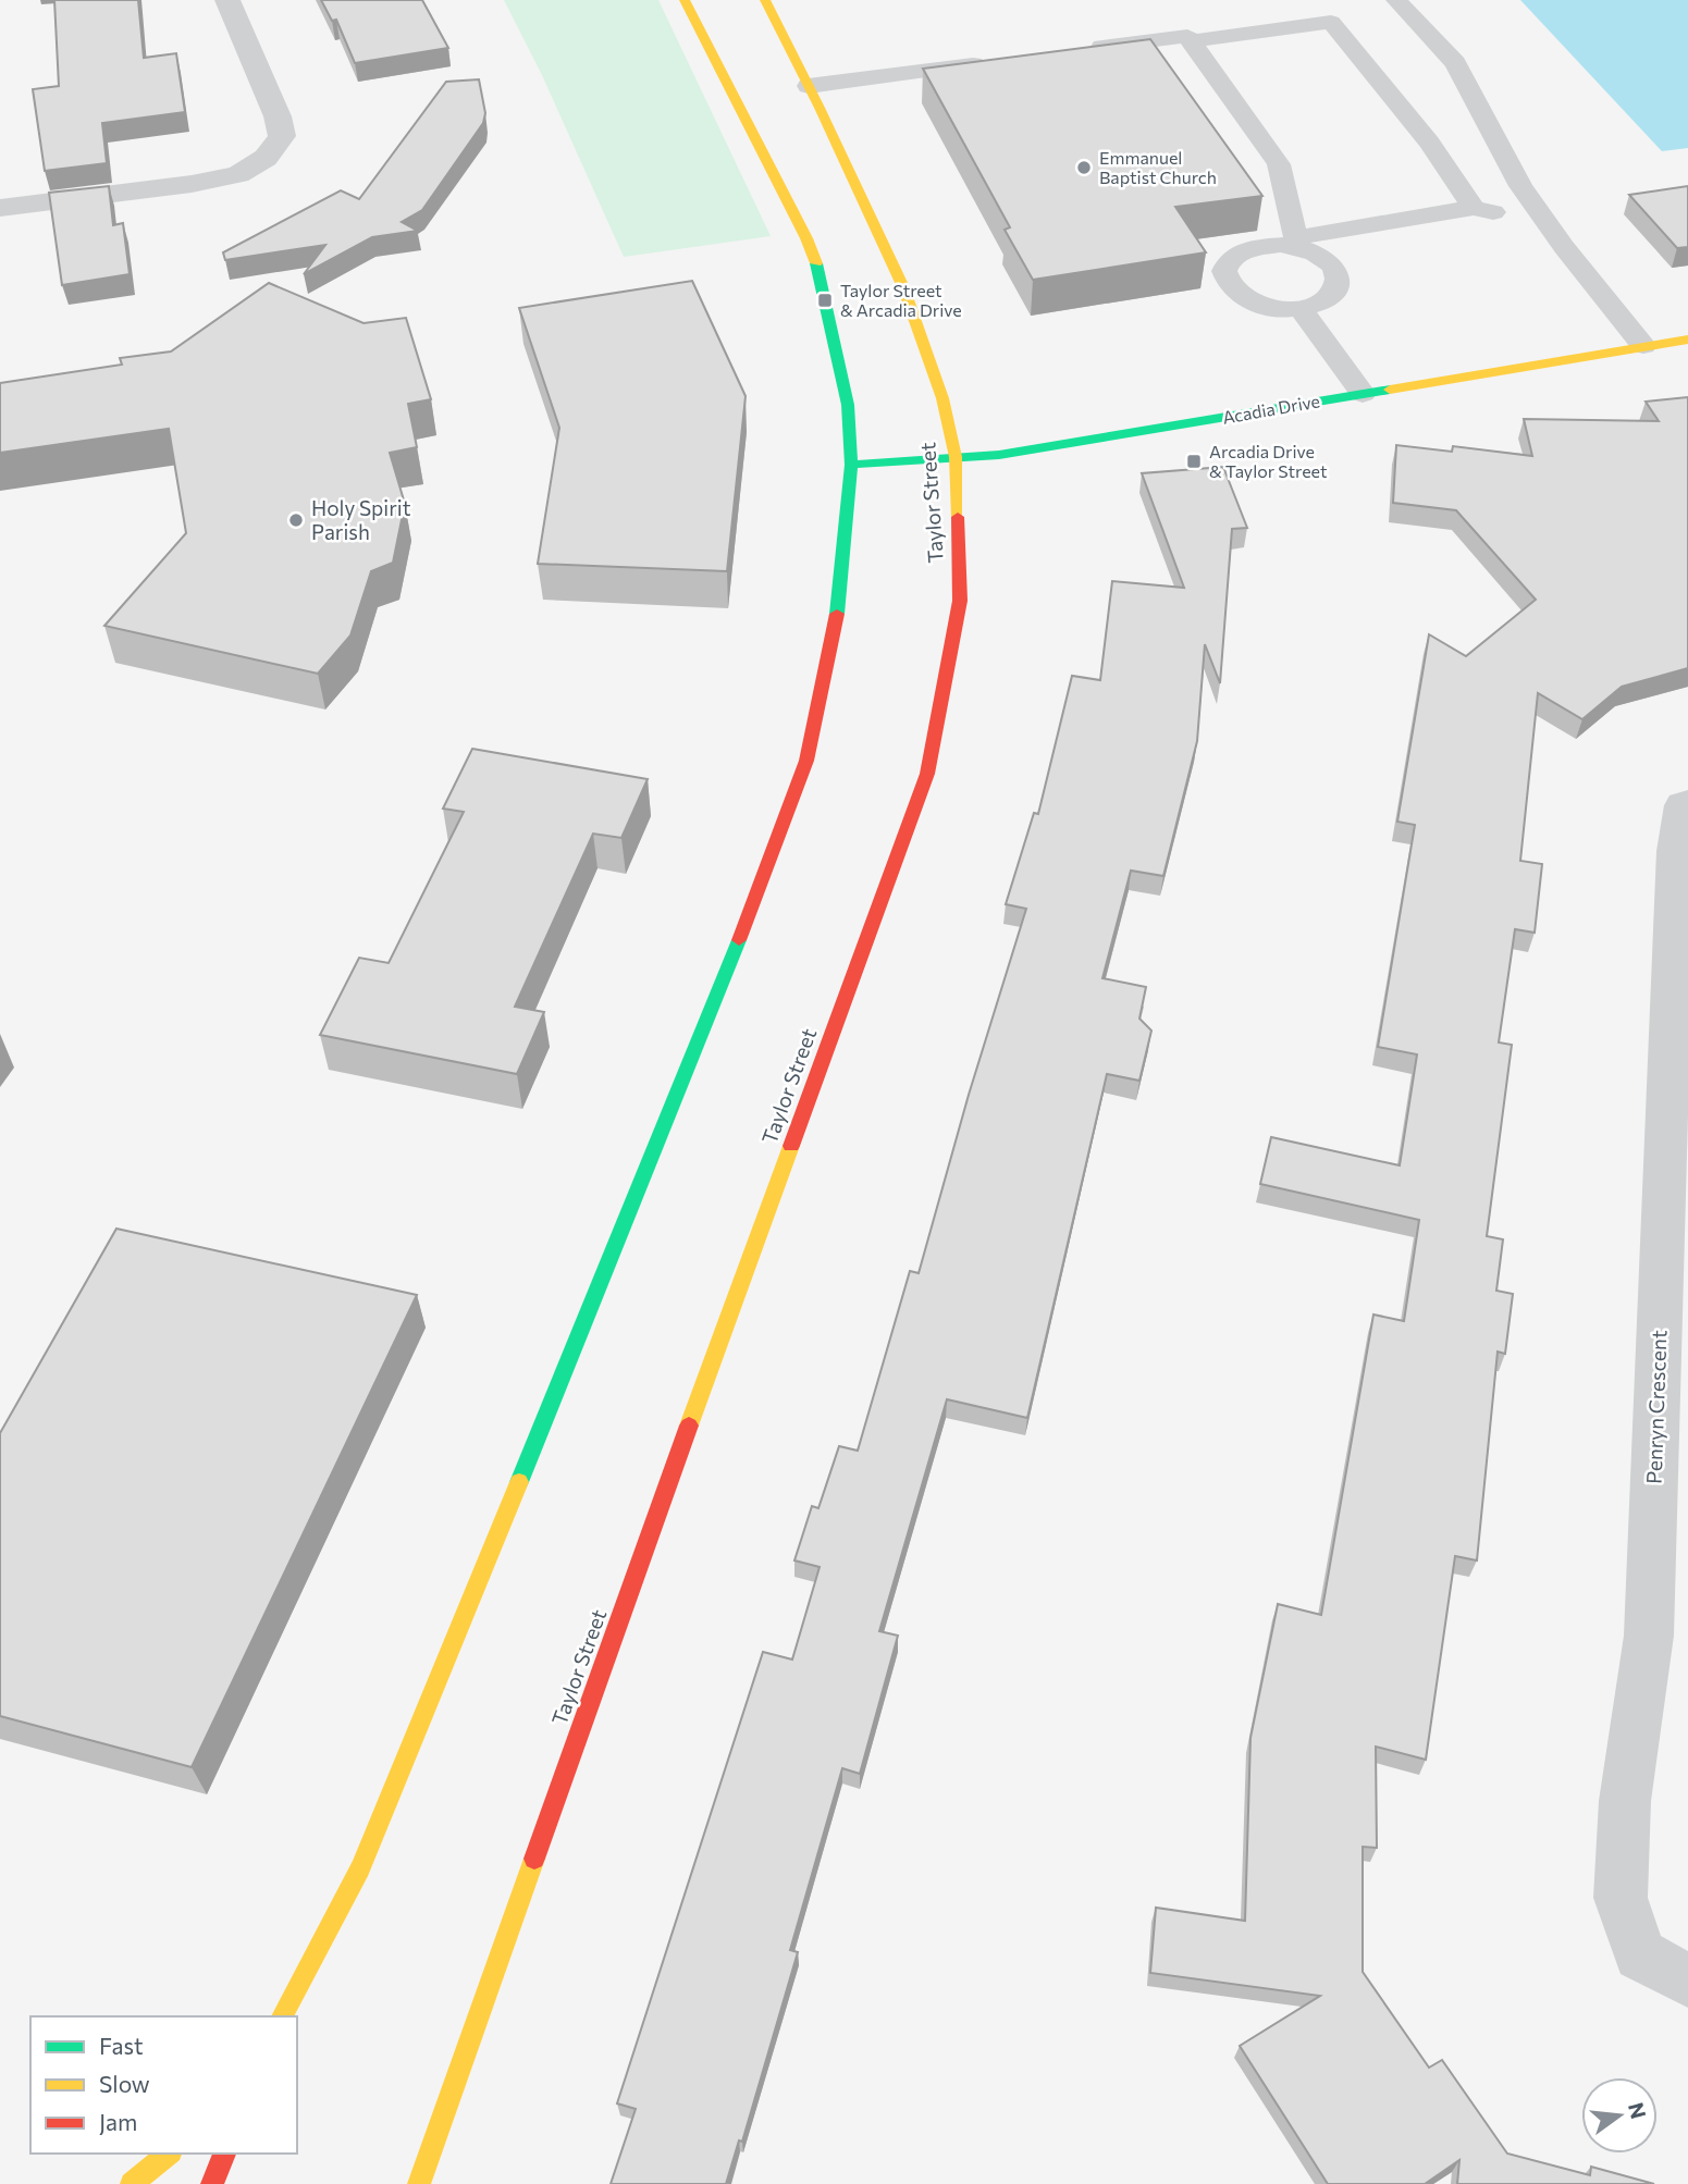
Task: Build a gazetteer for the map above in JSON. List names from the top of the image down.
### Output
{
  "streets": {
    "main road": ["Acadia Drive", "Taylor Street"],
    "street": ["Penryn Crescent"]
  },
  "crossings": [
    ["Acadia Drive", "Taylor Street"]
  ],
  "places": {
    "other": ["Emmanuel Baptist Church", "Holy Spirit Parish"],
    "transit": ["Taylor Street & Arcadia Drive", "Arcadia Drive & Taylor Street"]
  },
  "legend": ["Fast", "Slow", "Jam"],
  "north": "right"
}
